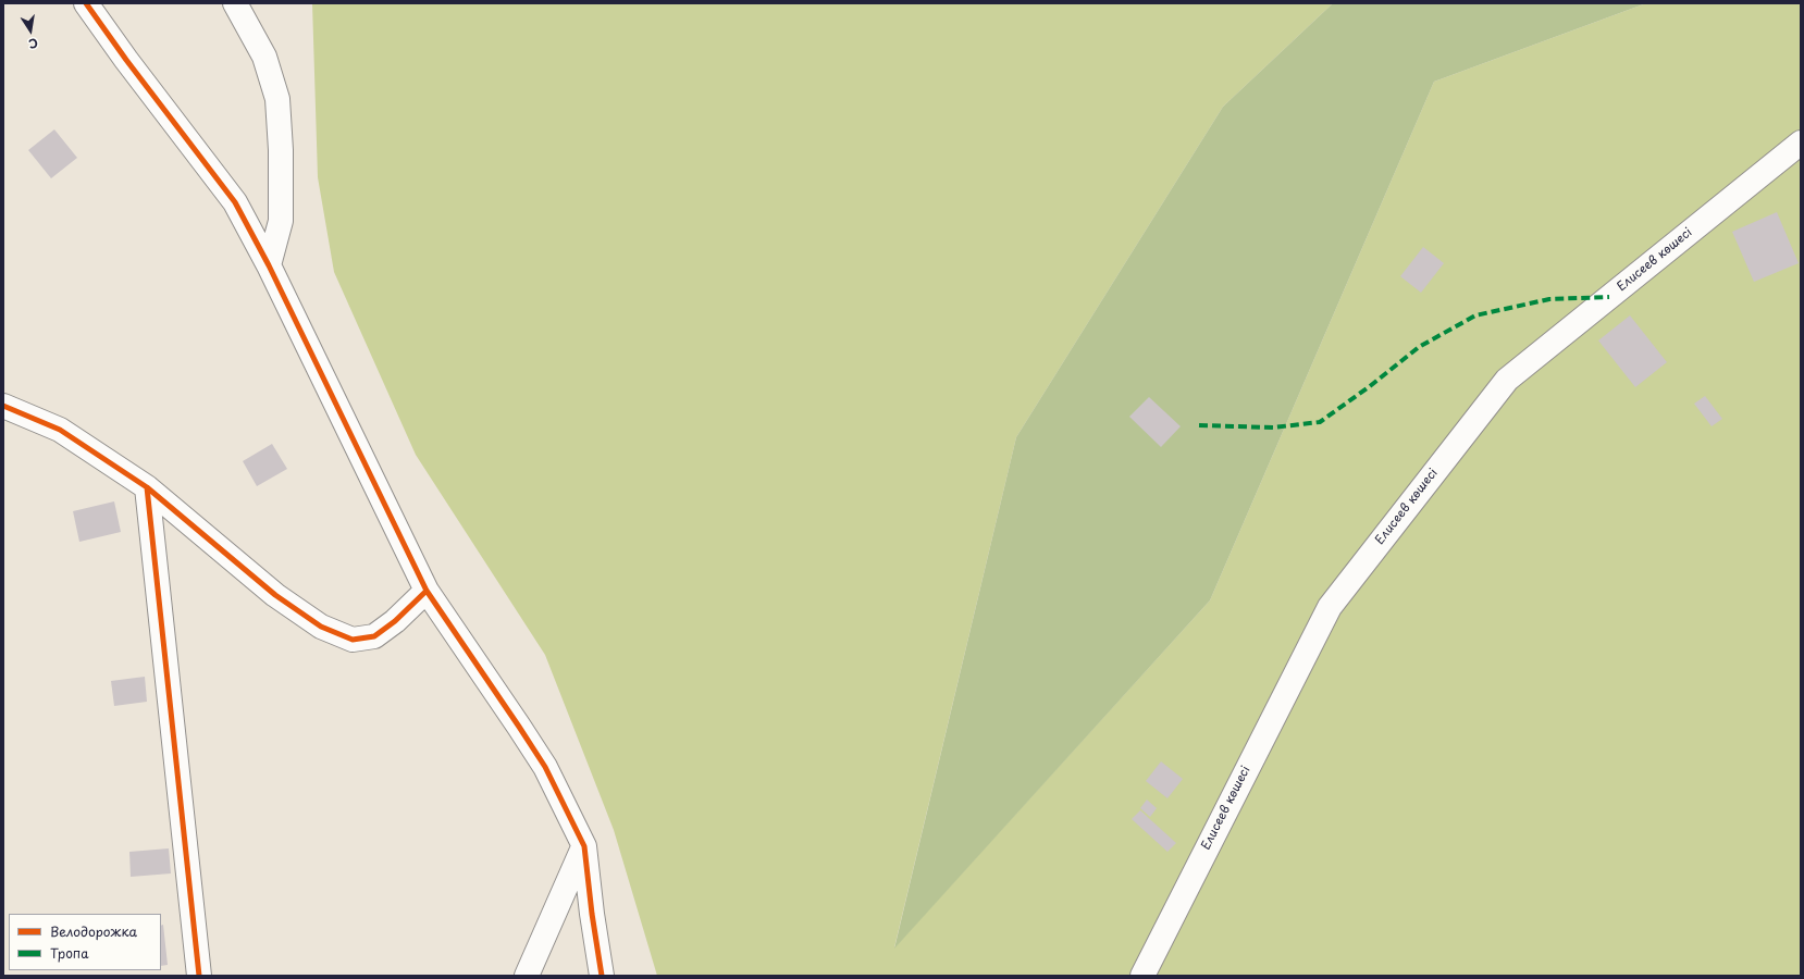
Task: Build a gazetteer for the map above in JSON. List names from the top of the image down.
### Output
{
  "streets": {
    "street": ["Елисеев көшесі"]
  },
  "legend": ["Велодорожка", "Тропа"],
  "north": "bottom"
}
